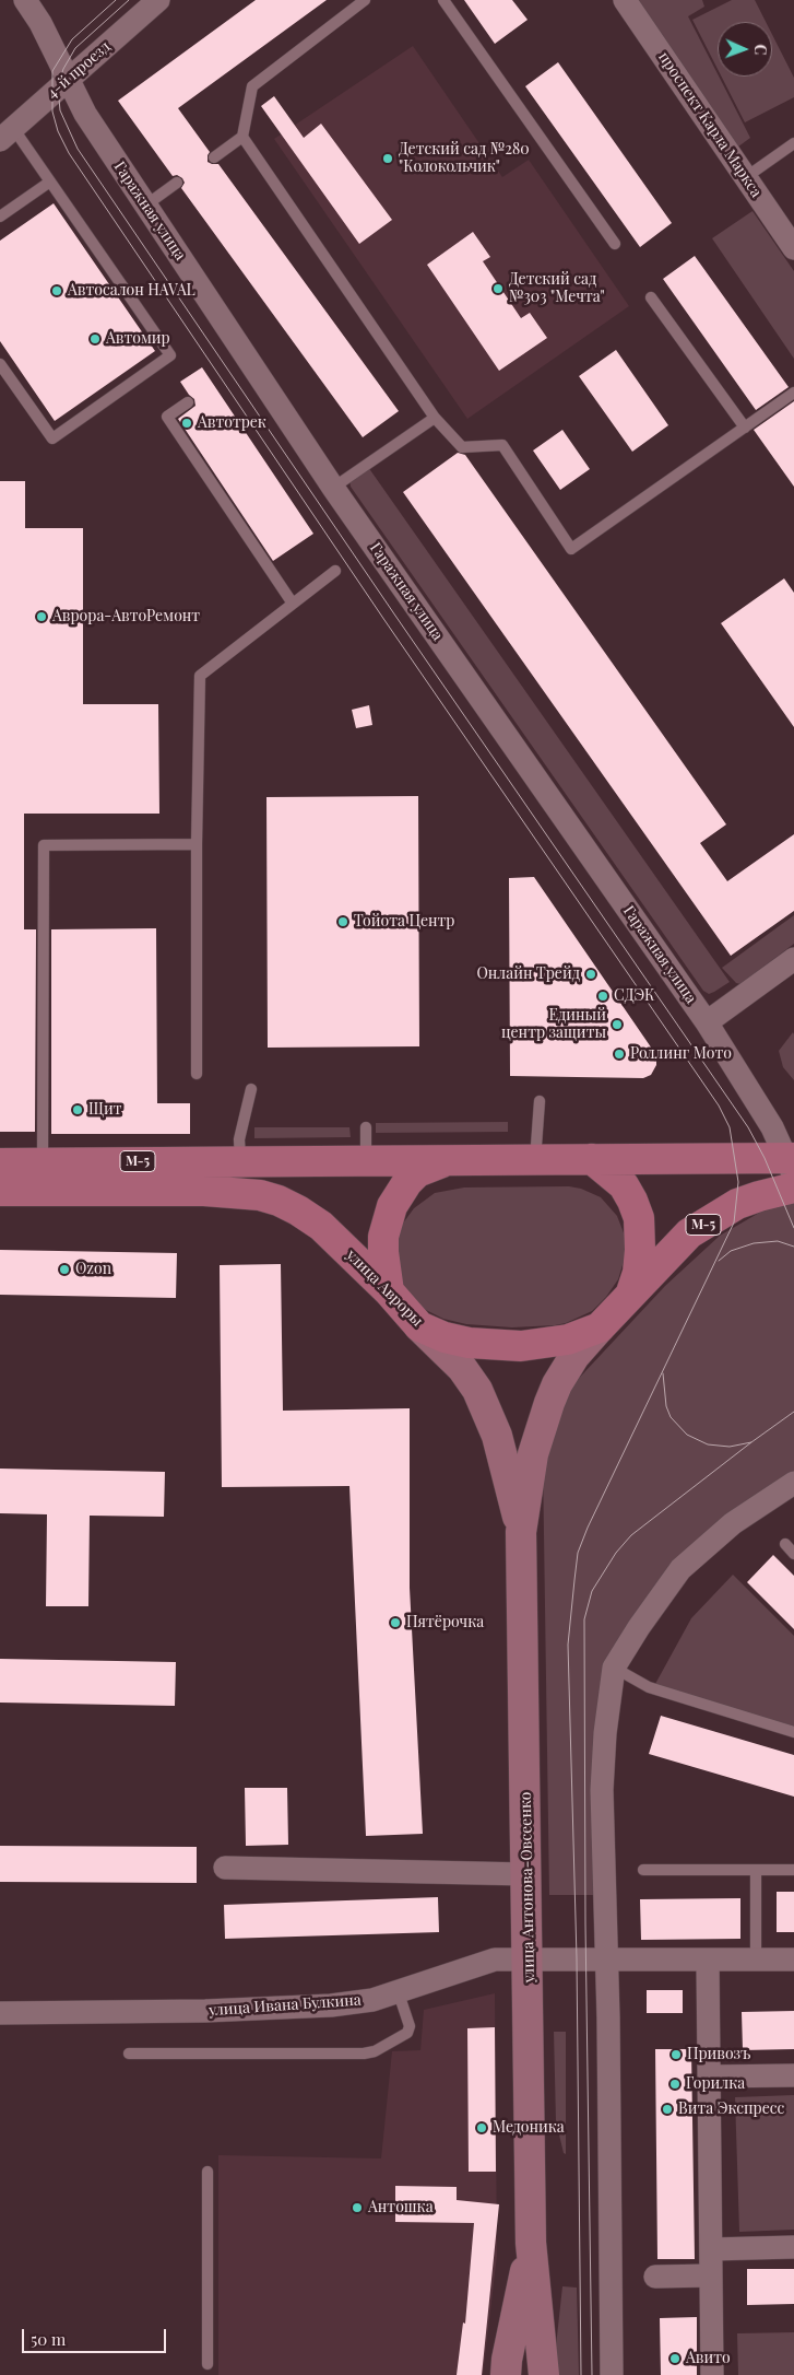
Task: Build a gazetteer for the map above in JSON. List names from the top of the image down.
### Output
{
  "streets": {
    "main road": ["М-5", "улица Авроры", "улица Антонова-Овсеенко"],
    "street": [
      "4-й проезд",
      "проспект Карла Маркса",
      "Гаражная улица",
      "улица Ивана Булкина"
    ]
  },
  "crossings": [
    ["4-й проезд", "Гаражная улица"],
    ["Гаражная улица", "М-5"],
    ["улица Авроры", "улица Антонова-Овсеенко"],
    ["улица Антонова-Овсеенко", "улица Ивана Булкина"]
  ],
  "places": [
    "Детский сад №280 \"Колокольчик\"",
    "Детский сад №303 \"Мечта\"",
    "Автосалон HAVAL",
    "Автомир",
    "Автотрек",
    "Аврора-АвтоРемонт",
    "Тойота Центр",
    "Онлайн Трейд",
    "СДЭК",
    "Единый центр защиты",
    "Роллинг Мото",
    "Щит",
    "Ozon",
    "Пятёрочка",
    "Привозъ",
    "Горилка",
    "Вита Экспресс",
    "Медоника",
    "Антошка",
    "Авито"
  ],
  "scale_bar": "50 m",
  "north": "right"
}
